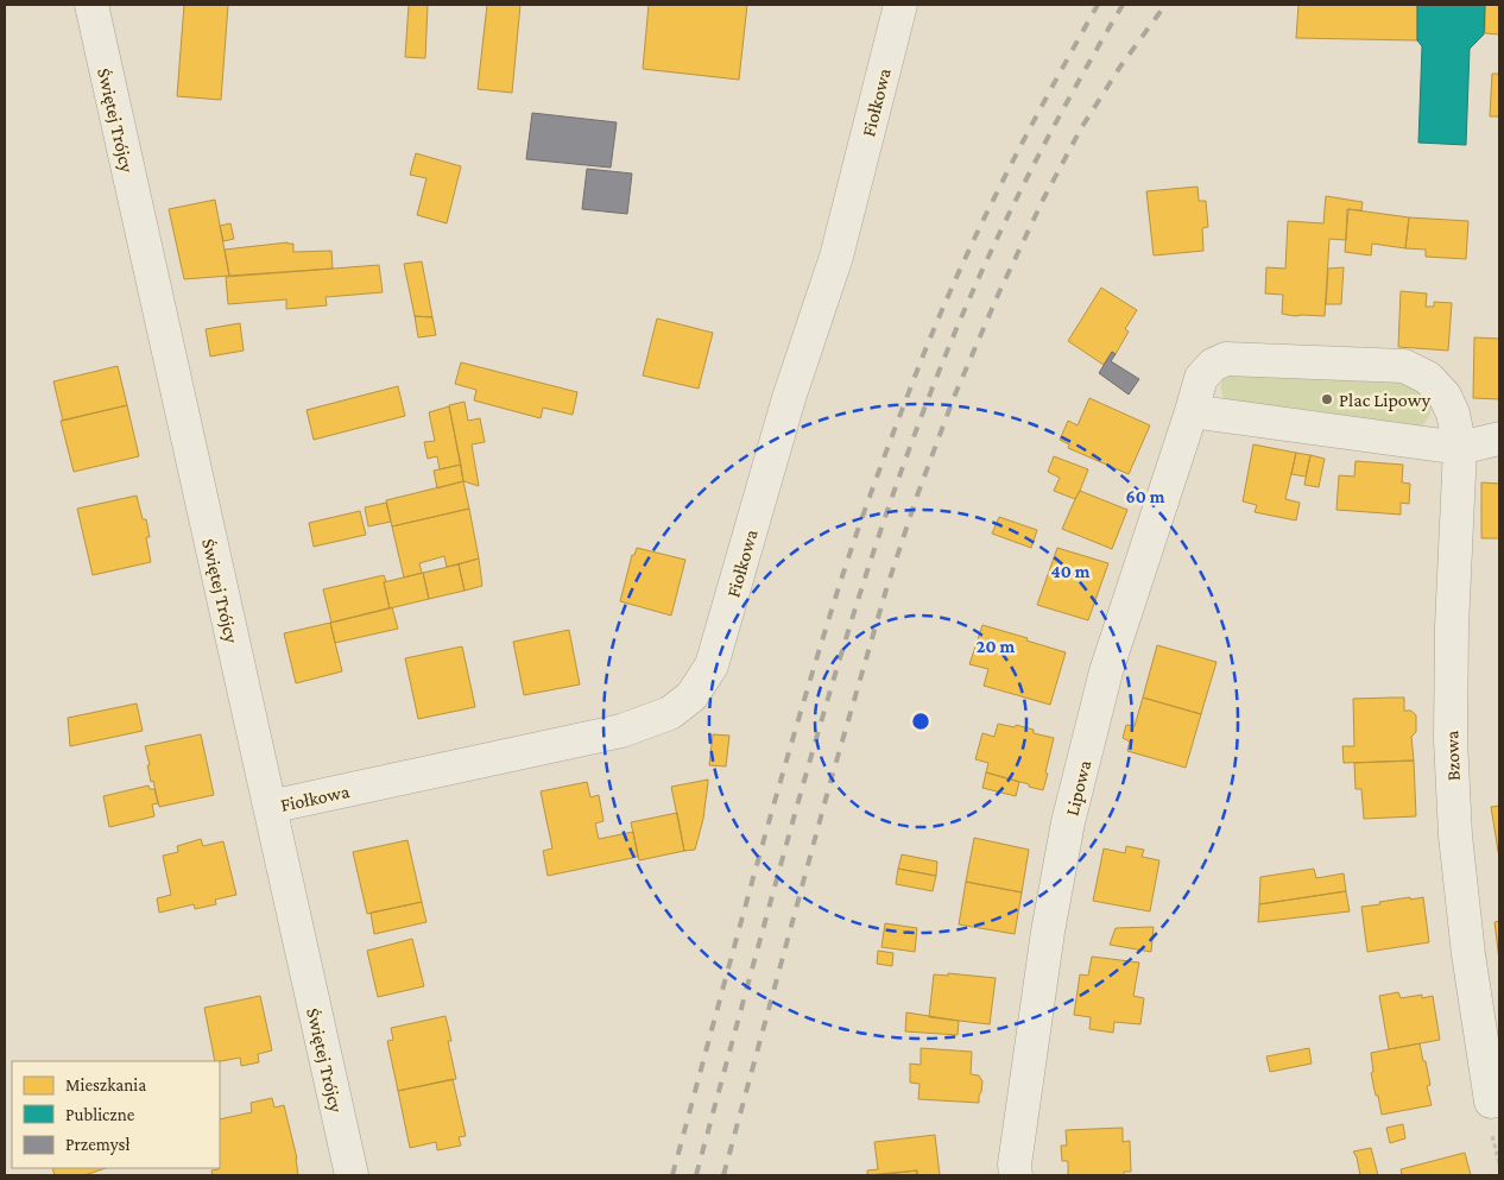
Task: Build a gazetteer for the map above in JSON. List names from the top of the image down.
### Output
{
  "streets": {
    "street": [
      "Fiołkowa",
      "Świętej Trójcy",
      "Bzowa",
      "Lipowa"
    ]
  },
  "crossings": [
    ["Fiołkowa", "Świętej Trójcy"]
  ],
  "places": ["Plac Lipowy"],
  "legend": ["Mieszkania", "Publiczne", "Przemysł"],
  "rings": ["60 m", "40 m", "20 m"]
}
